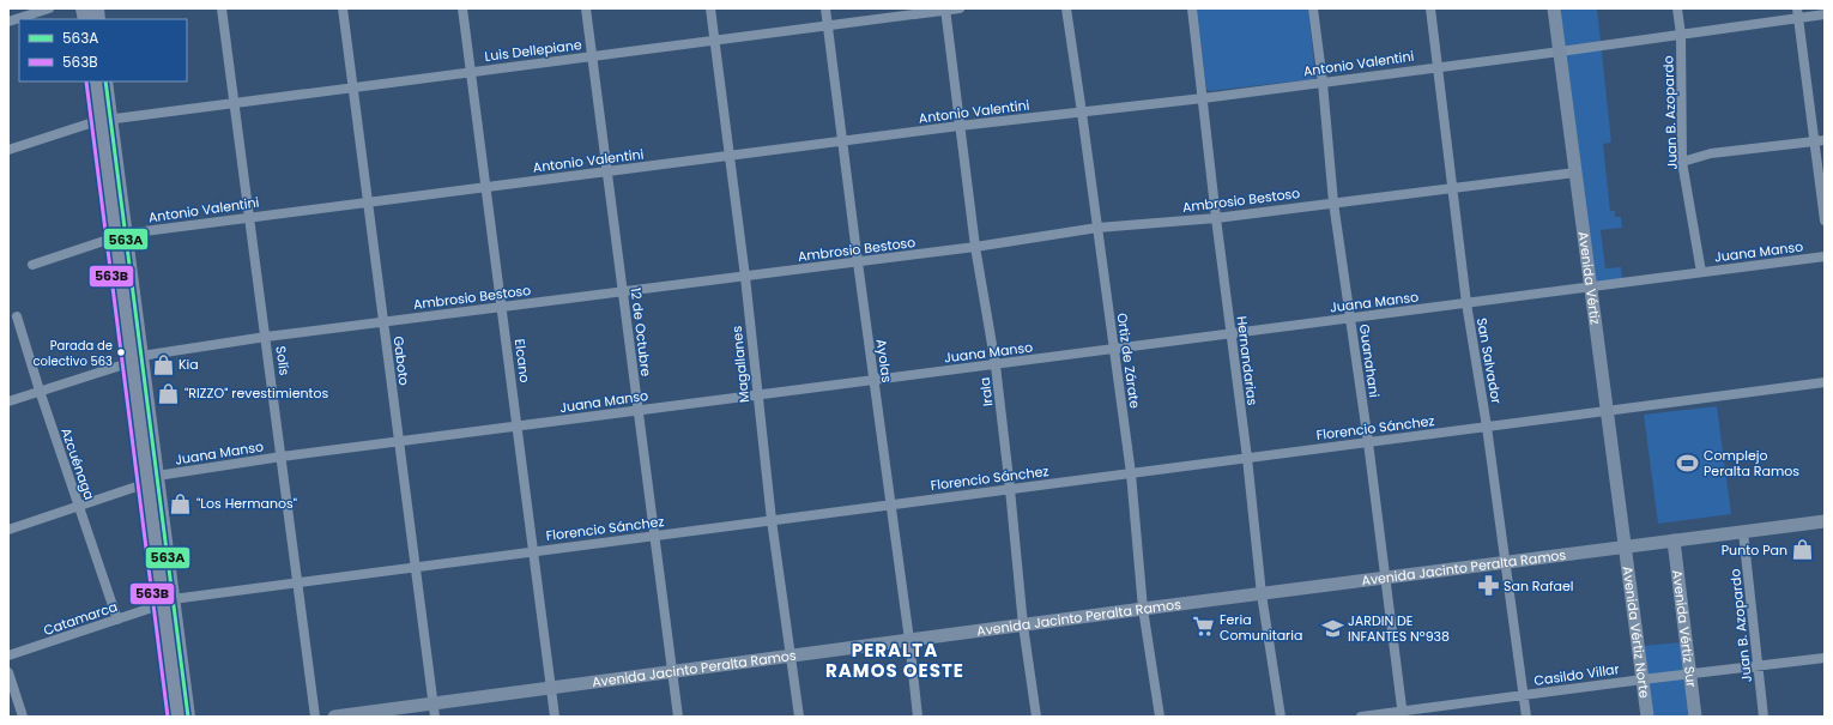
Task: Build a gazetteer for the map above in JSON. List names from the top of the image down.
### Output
{
  "streets": {
    "main road": [
      "Avenida Vértiz",
      "Avenida Jacinto Peralta Ramos",
      "Avenida Vértiz Sur",
      "Avenida Vértiz Norte"
    ],
    "street": [
      "Luis Dellepiane",
      "Antonio Valentini",
      "Juan B. Azopardo",
      "Ambrosio Bestoso",
      "Juana Manso",
      "12 de Octubre",
      "Solís",
      "Gaboto",
      "Elcano",
      "Ayolas",
      "Ortiz de Zárate",
      "Hernandarias",
      "Guanahani",
      "San Salvador",
      "Magallanes",
      "Irala",
      "Florencio Sánchez",
      "Azcuénaga",
      "Catamarca",
      "Casildo Villar"
    ]
  },
  "crossings": [
    ["Luis Dellepiane", "12 de Octubre"],
    ["Luis Dellepiane", "Solís"],
    ["Luis Dellepiane", "Gaboto"],
    ["Luis Dellepiane", "Elcano"],
    ["Luis Dellepiane", "Ayolas"],
    ["Luis Dellepiane", "Magallanes"],
    ["Luis Dellepiane", "Irala"],
    ["Antonio Valentini", "Juan B. Azopardo"],
    ["Antonio Valentini", "Avenida Vértiz"],
    ["Antonio Valentini", "12 de Octubre"],
    ["Antonio Valentini", "Solís"],
    ["Antonio Valentini", "Gaboto"],
    ["Antonio Valentini", "Elcano"],
    ["Antonio Valentini", "Ayolas"],
    ["Antonio Valentini", "Ortiz de Zárate"],
    ["Antonio Valentini", "Hernandarias"],
    ["Antonio Valentini", "Guanahani"],
    ["Antonio Valentini", "San Salvador"],
    ["Antonio Valentini", "Magallanes"],
    ["Antonio Valentini", "Irala"],
    ["Juan B. Azopardo", "Juana Manso"],
    ["Juan B. Azopardo", "Avenida Jacinto Peralta Ramos"],
    ["Juan B. Azopardo", "Casildo Villar"],
    ["Ambrosio Bestoso", "Avenida Vértiz"],
    ["Ambrosio Bestoso", "12 de Octubre"],
    ["Ambrosio Bestoso", "Solís"],
    ["Ambrosio Bestoso", "Gaboto"],
    ["Ambrosio Bestoso", "Elcano"],
    ["Ambrosio Bestoso", "Ayolas"],
    ["Ambrosio Bestoso", "Ortiz de Zárate"],
    ["Ambrosio Bestoso", "Hernandarias"],
    ["Ambrosio Bestoso", "Guanahani"],
    ["Ambrosio Bestoso", "San Salvador"],
    ["Ambrosio Bestoso", "Magallanes"],
    ["Ambrosio Bestoso", "Irala"],
    ["Ambrosio Bestoso", "Azcuénaga"],
    ["Juana Manso", "Avenida Vértiz"],
    ["Juana Manso", "12 de Octubre"],
    ["Juana Manso", "Solís"],
    ["Juana Manso", "Gaboto"],
    ["Juana Manso", "Elcano"],
    ["Juana Manso", "Ayolas"],
    ["Juana Manso", "Ortiz de Zárate"],
    ["Juana Manso", "Hernandarias"],
    ["Juana Manso", "Guanahani"],
    ["Juana Manso", "San Salvador"],
    ["Juana Manso", "Magallanes"],
    ["Juana Manso", "Irala"],
    ["Avenida Vértiz", "Florencio Sánchez"],
    ["Avenida Vértiz", "Avenida Jacinto Peralta Ramos"],
    ["Avenida Vértiz", "Avenida Vértiz Norte"],
    ["12 de Octubre", "Florencio Sánchez"],
    ["12 de Octubre", "Avenida Jacinto Peralta Ramos"],
    ["Solís", "Florencio Sánchez"],
    ["Gaboto", "Florencio Sánchez"],
    ["Gaboto", "Avenida Jacinto Peralta Ramos"],
    ["Elcano", "Florencio Sánchez"],
    ["Elcano", "Avenida Jacinto Peralta Ramos"],
    ["Ayolas", "Florencio Sánchez"],
    ["Ayolas", "Avenida Jacinto Peralta Ramos"],
    ["Ortiz de Zárate", "Florencio Sánchez"],
    ["Ortiz de Zárate", "Avenida Jacinto Peralta Ramos"],
    ["Hernandarias", "Florencio Sánchez"],
    ["Hernandarias", "Avenida Jacinto Peralta Ramos"],
    ["Guanahani", "Florencio Sánchez"],
    ["Guanahani", "Avenida Jacinto Peralta Ramos"],
    ["Guanahani", "Casildo Villar"],
    ["San Salvador", "Florencio Sánchez"],
    ["San Salvador", "Avenida Jacinto Peralta Ramos"],
    ["San Salvador", "Casildo Villar"],
    ["Magallanes", "Florencio Sánchez"],
    ["Magallanes", "Avenida Jacinto Peralta Ramos"],
    ["Irala", "Florencio Sánchez"],
    ["Irala", "Avenida Jacinto Peralta Ramos"],
    ["Florencio Sánchez", "Catamarca"],
    ["Azcuénaga", "Catamarca"],
    ["Avenida Jacinto Peralta Ramos", "Avenida Vértiz Sur"],
    ["Avenida Jacinto Peralta Ramos", "Avenida Vértiz Norte"],
    ["Avenida Vértiz Sur", "Casildo Villar"],
    ["Avenida Vértiz Norte", "Casildo Villar"]
  ],
  "districts": ["PERALTA RAMOS OESTE"],
  "places": {
    "other": ["Parada de colectivo 563"],
    "shop": [
      "Kia",
      "\"RIZZO\" revestimientos",
      "\"Los Hermanos\"",
      "Punto Pan"
    ],
    "sports": ["Complejo Peralta Ramos"],
    "pharmacy": ["San Rafael"],
    "supermarket": ["Feria Comunitaria"],
    "school or university": ["JARDIN DE INFANTES Nº938"]
  },
  "lines": ["transit line 563A", "transit line 563B"],
  "legend": ["563A", "563B"]
}
